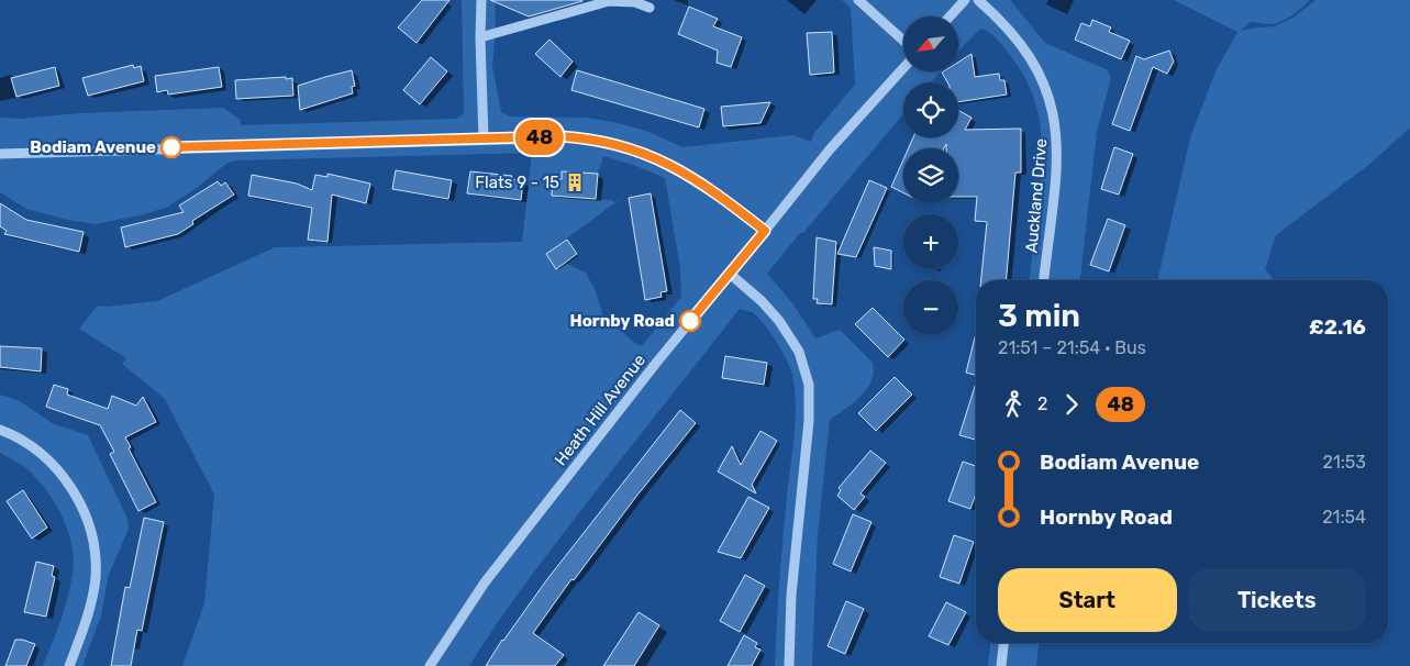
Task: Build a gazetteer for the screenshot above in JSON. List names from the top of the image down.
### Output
{
  "streets": {
    "street": ["Auckland Drive", "Heath Hill Avenue"]
  },
  "places": {
    "other": ["Bodiam Avenue", "Hornby Road"],
    "building": ["Flats 9 - 15"]
  },
  "lines": ["bus line 48"],
  "north": "bottom left",
  "page": {
    "on_map": "48",
    "map_buttons": ["+", "−"],
    "heading": ["3 min", "21:51 – 21:54 · Bus", "£2.16"],
    "legs": ["2", "48"],
    "list": [
      {
        "name": "Bodiam Avenue",
        "value": "21:53"
      },
      {
        "name": "Hornby Road",
        "value": "21:54"
      }
    ],
    "buttons": ["Start", "Tickets"]
  }
}
